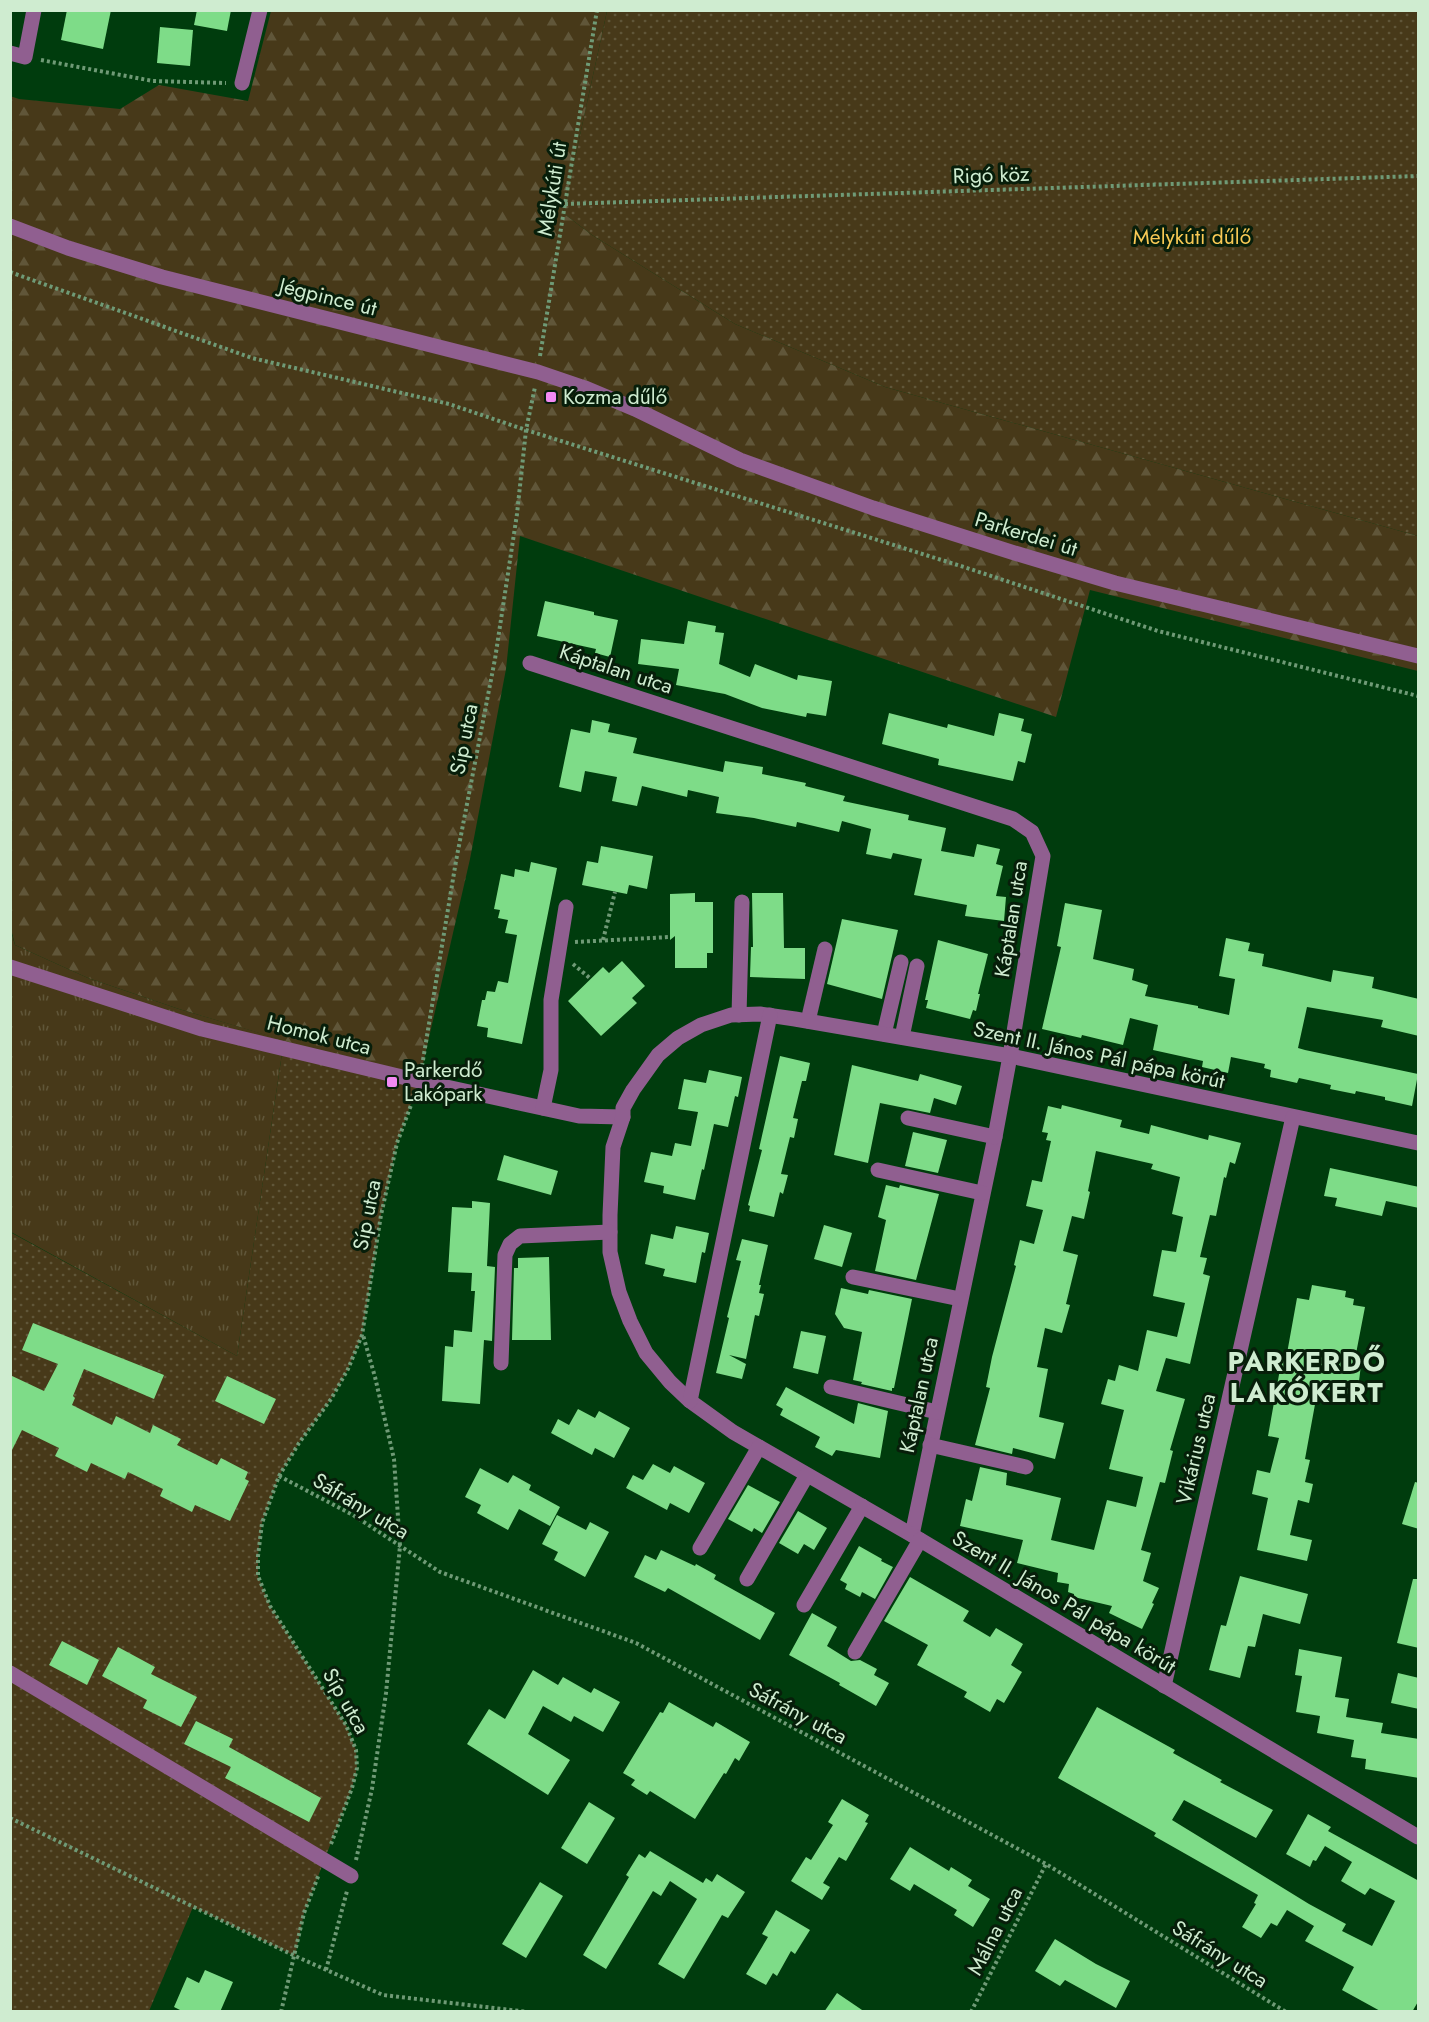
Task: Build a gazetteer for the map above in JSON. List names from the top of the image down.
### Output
{
  "streets": {
    "street": [
      "Jégpince út",
      "Parkerdei út",
      "Káptalan utca",
      "Homok utca",
      "Szent II. János Pál pápa körút",
      "Vikárius utca"
    ],
    "path": [
      "Rigó köz",
      "Mélykúti út",
      "Síp utca",
      "Sáfrány utca",
      "Málna utca"
    ]
  },
  "crossings": [
    ["Rigó köz", "Mélykúti út"],
    ["Mélykúti út", "Jégpince út"],
    ["Mélykúti út", "Síp utca"],
    ["Jégpince út", "Parkerdei út"],
    ["Jégpince út", "Síp utca"],
    ["Káptalan utca", "Szent II. János Pál pápa körút"],
    ["Síp utca", "Homok utca"],
    ["Síp utca", "Sáfrány utca"],
    ["Homok utca", "Szent II. János Pál pápa körút"],
    ["Szent II. János Pál pápa körút", "Vikárius utca"],
    ["Sáfrány utca", "Málna utca"]
  ],
  "districts": ["PARKERDŐ LAKÓKERT"],
  "parks": ["Mélykúti dűlő"],
  "places": {
    "transit": ["Kozma dűlő", "Parkerdő Lakópark"]
  }
}
